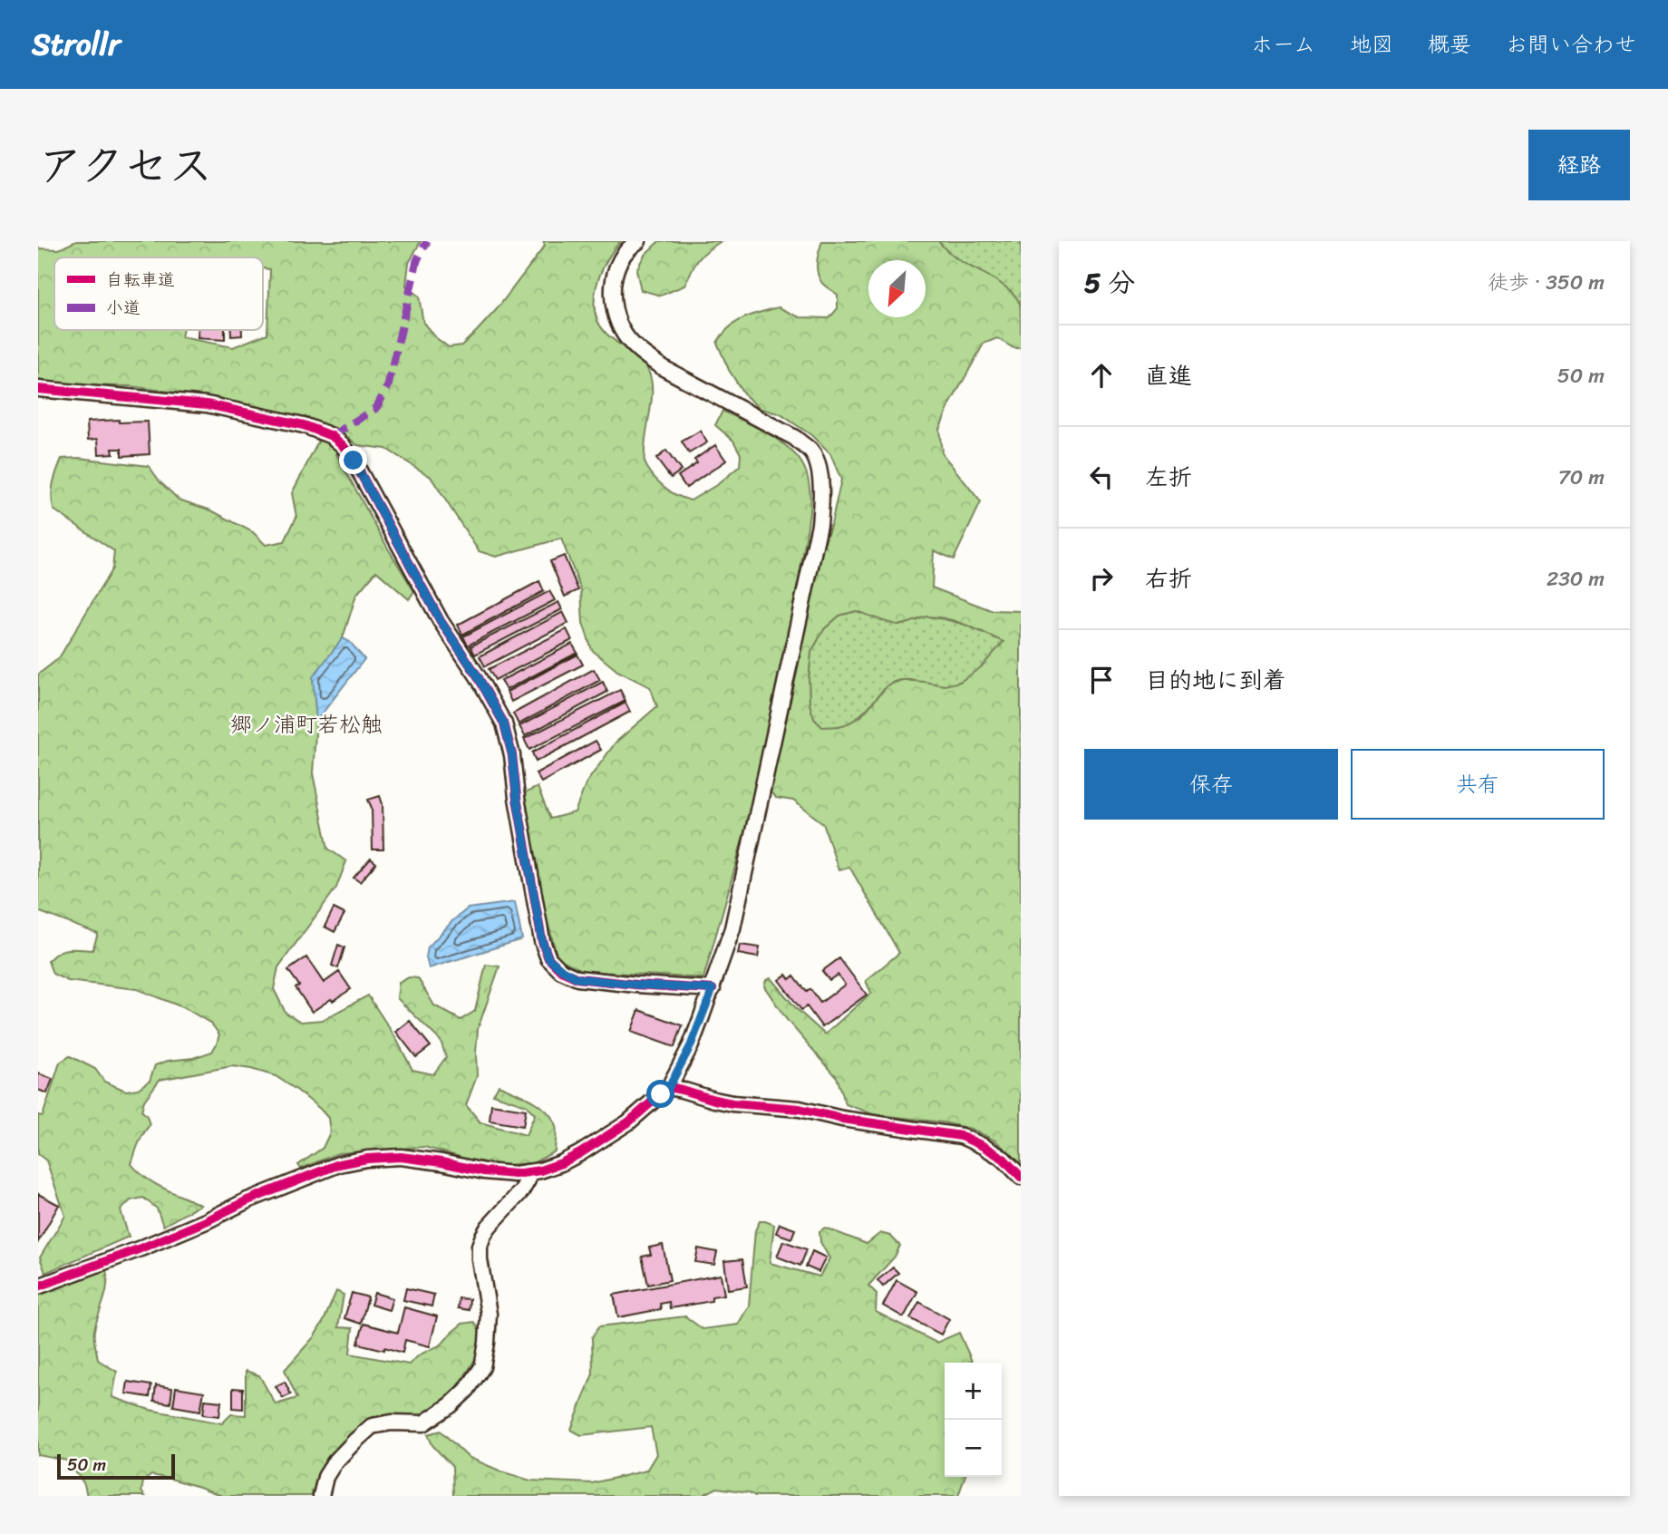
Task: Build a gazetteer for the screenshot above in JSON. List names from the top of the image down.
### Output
{
  "districts": ["郷ノ浦町若松触"],
  "legend": ["自転車道", "小道"],
  "scale_bar": "50 m",
  "north": "bottom left",
  "page": {
    "header": "Strollr",
    "nav": [
      "ホーム",
      "地図",
      "概要",
      "お問い合わせ"
    ],
    "title": "アクセス",
    "buttons": [
      "経路",
      ["保存", "共有"]
    ],
    "heading": ["5 分", "徒歩 · 350 m"],
    "list": [
      ["直進", "50 m"],
      ["左折", "70 m"],
      ["右折", "230 m"],
      "目的地に到着"
    ],
    "map_buttons": ["+", "−"],
    "scale": "50 m"
  }
}
